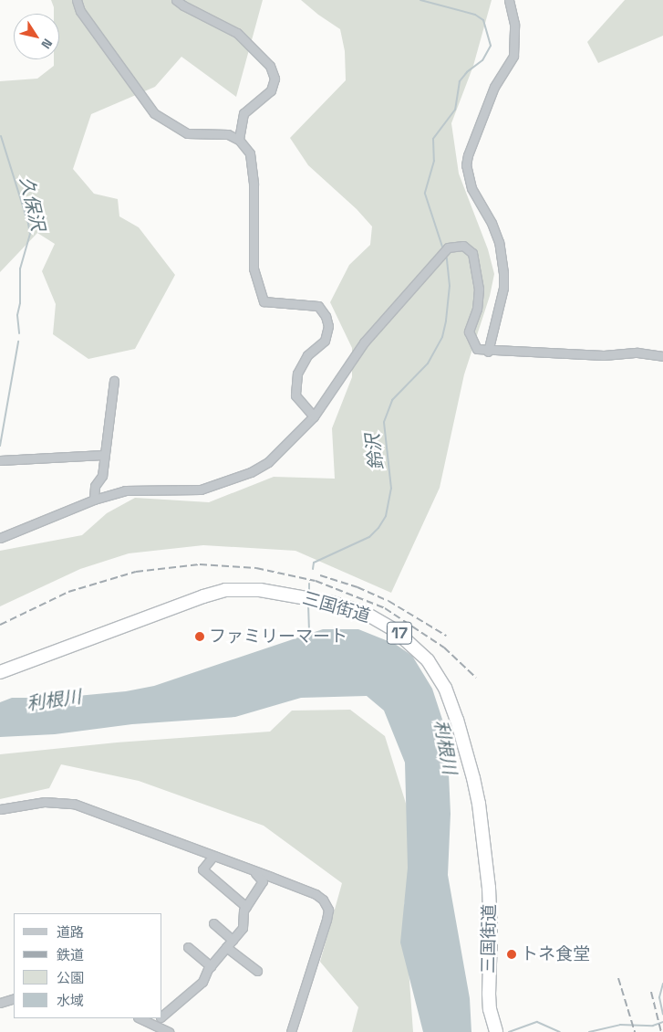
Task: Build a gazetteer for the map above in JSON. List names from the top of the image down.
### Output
{
  "streets": {
    "highway": ["三国街道", "17"]
  },
  "water": ["久保沢", "鈴沢", "利根川"],
  "places": ["ファミリーマート", "トネ食堂"],
  "legend": [
    "道路",
    "鉄道",
    "公園",
    "水域"
  ],
  "north": "bottom right"
}
